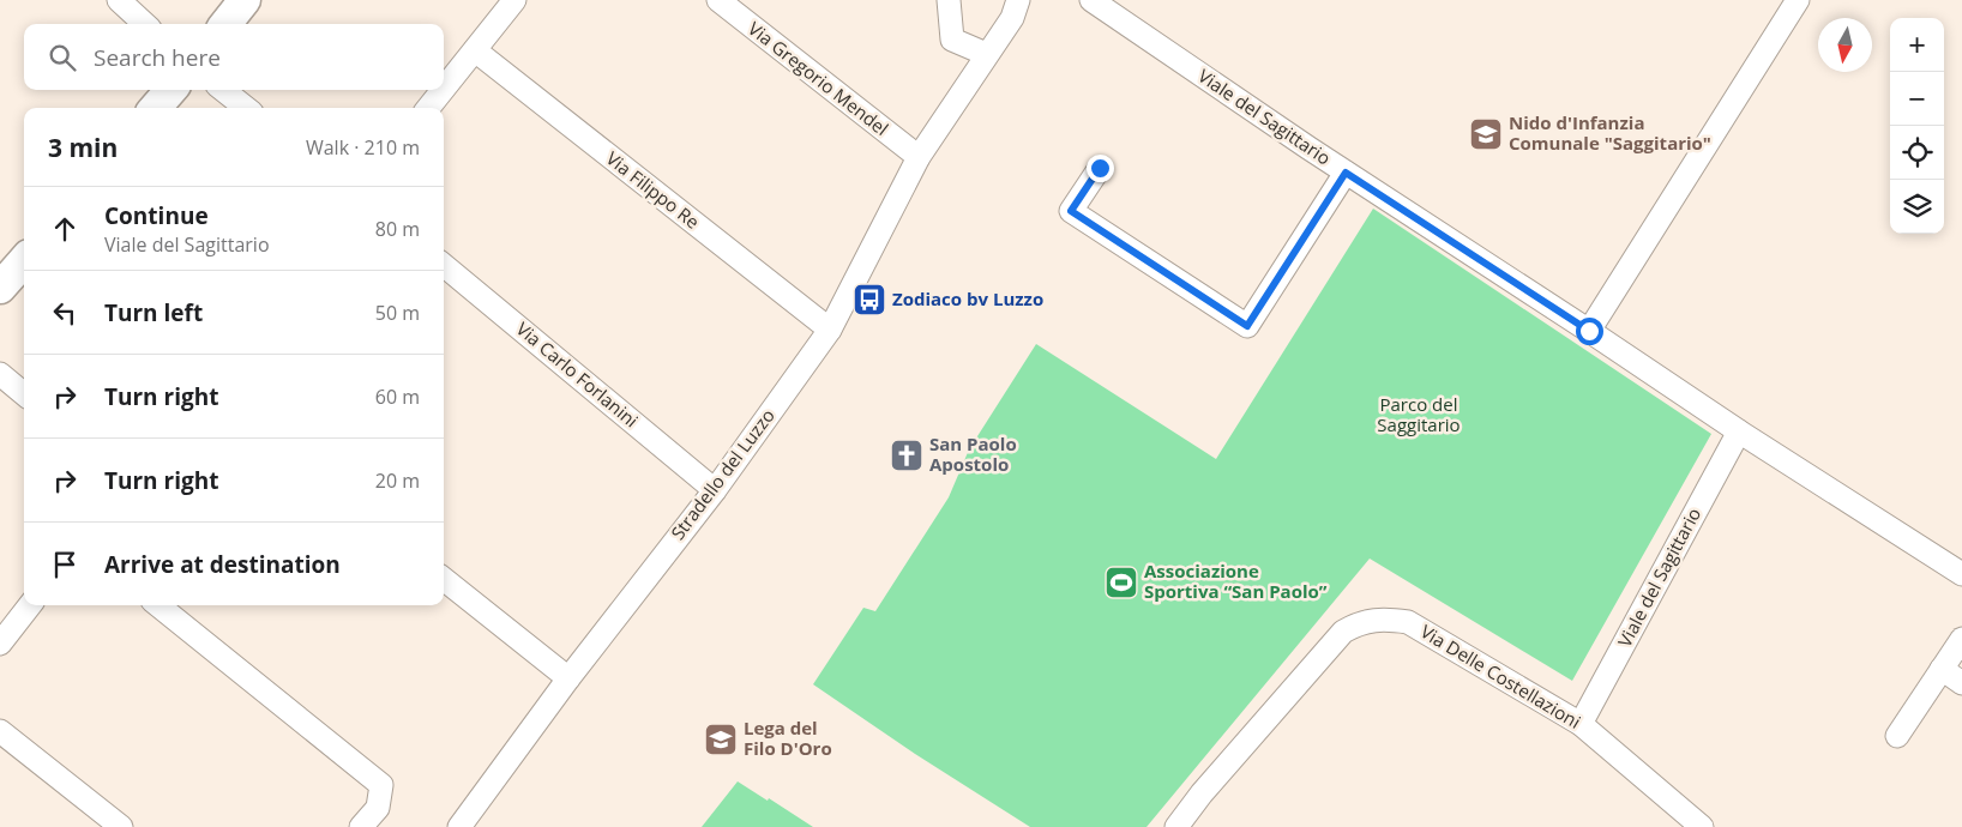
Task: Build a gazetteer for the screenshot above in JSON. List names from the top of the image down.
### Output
{
  "streets": {
    "street": [
      "Via Gregorio Mendel",
      "Viale del Sagittario",
      "Via Filippo Re",
      "Via Carlo Forlanini",
      "Stradello del Luzzo",
      "Via Delle Costellazioni"
    ]
  },
  "crossings": [
    ["Via Gregorio Mendel", "Stradello del Luzzo"],
    ["Viale del Sagittario", "Via Delle Costellazioni"],
    ["Via Filippo Re", "Stradello del Luzzo"],
    ["Via Carlo Forlanini", "Stradello del Luzzo"]
  ],
  "parks": ["Parco del Saggitario"],
  "places": {
    "school or university": ["Nido d'Infanzia Comunale \"Saggitario\"", "Lega del Filo D'Oro"],
    "bus stop": ["Zodiaco bv Luzzo"],
    "church": ["San Paolo Apostolo"],
    "sports": ["Associazione Sportiva “San Paolo”"]
  },
  "north": "bottom",
  "page": {
    "map_buttons": ["+", "−"],
    "search": "Search here",
    "heading": ["3 min", "Walk · 210 m"],
    "list": [
      ["Continue", "Viale del Sagittario", "80 m"],
      ["Turn left", "50 m"],
      ["Turn right", "60 m"],
      ["Turn right", "20 m"],
      "Arrive at destination"
    ]
  }
}
